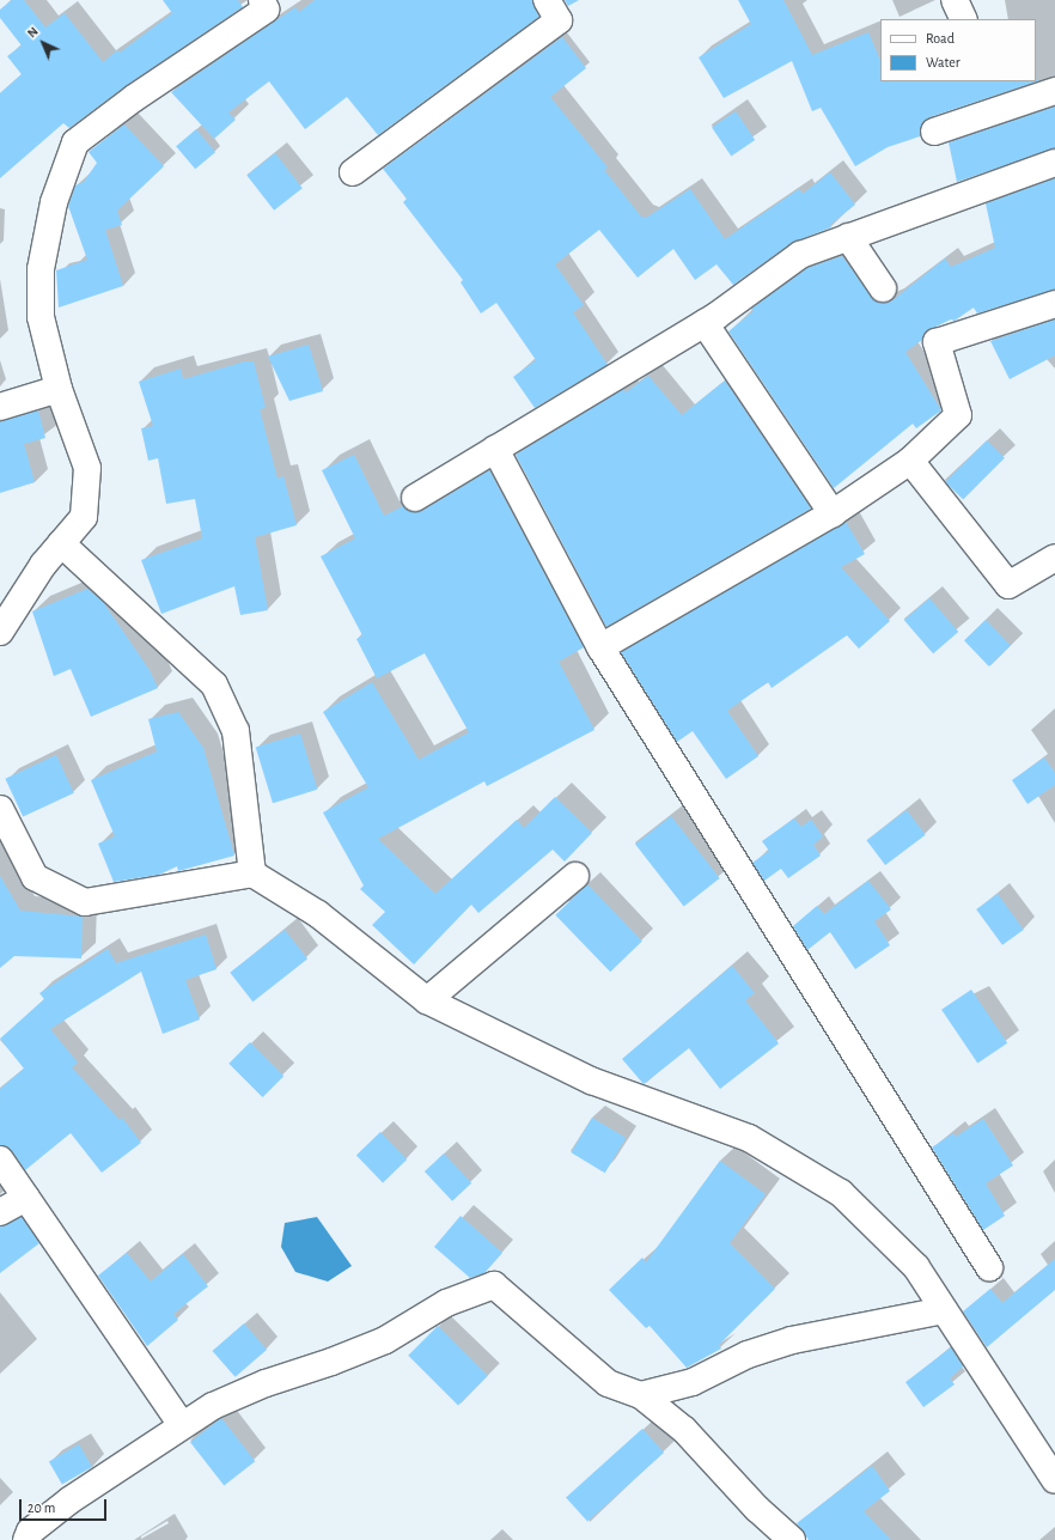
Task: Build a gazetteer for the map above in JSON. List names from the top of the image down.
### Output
{
  "legend": ["Road", "Water"],
  "scale_bar": "20 m",
  "north": "top left"
}
